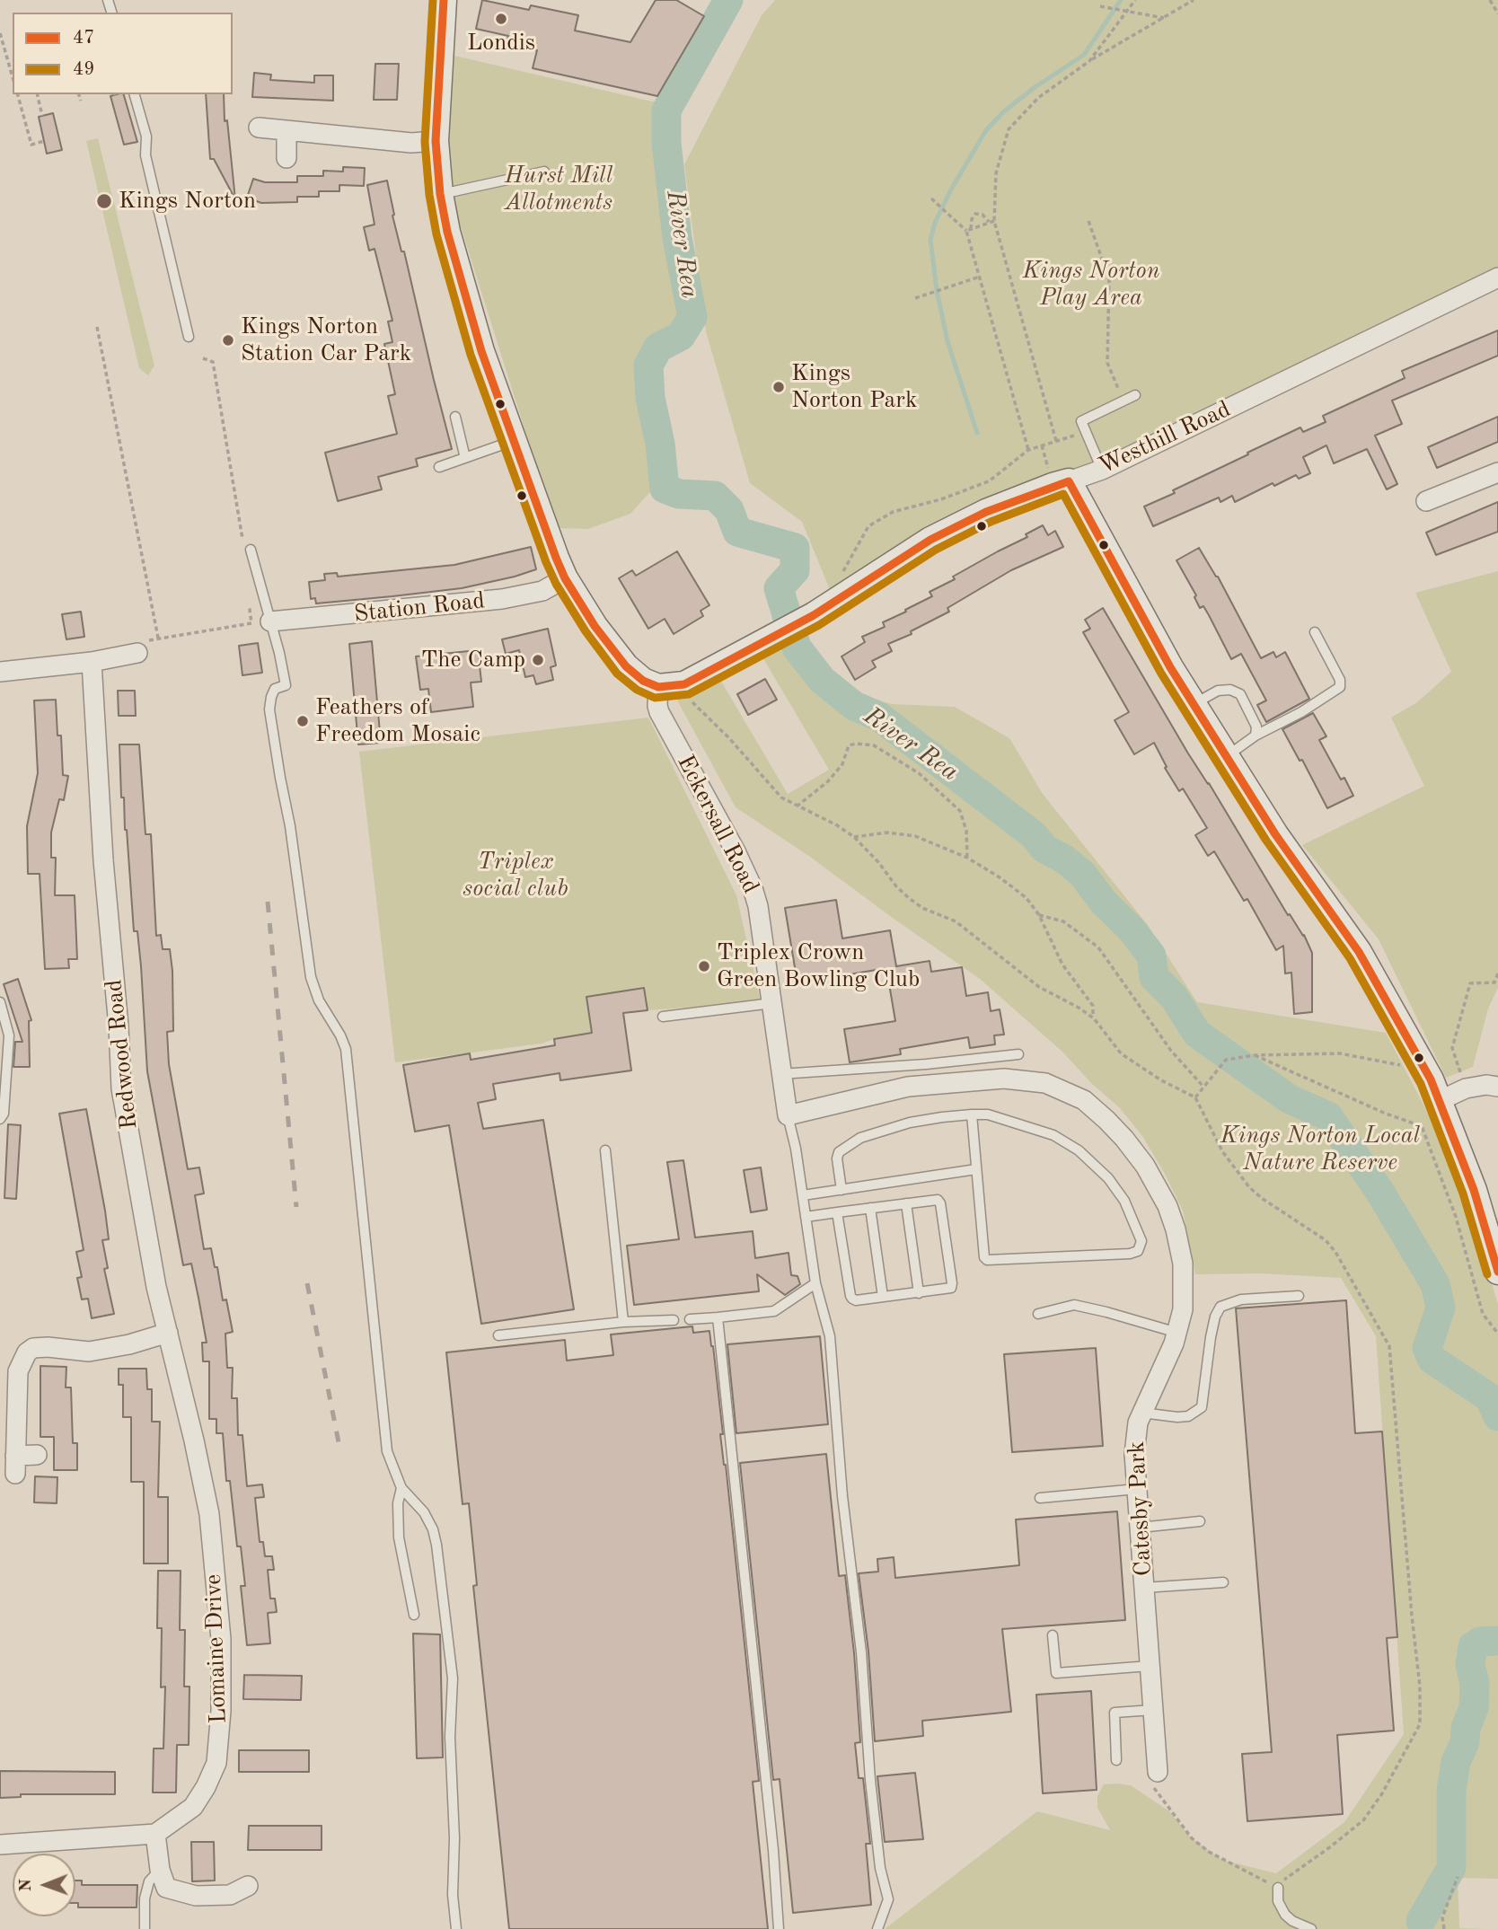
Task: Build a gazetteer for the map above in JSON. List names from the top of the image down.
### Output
{
  "streets": {
    "street": [
      "Westhill Road",
      "Station Road",
      "Eckersall Road",
      "Redwood Road",
      "Catesby Park",
      "Lomaine Drive"
    ]
  },
  "crossings": [
    ["Westhill Road", "Eckersall Road"],
    ["Eckersall Road", "Catesby Park"],
    ["Redwood Road", "Lomaine Drive"]
  ],
  "water": ["River Rea"],
  "parks": [
    "Hurst Mill Allotments",
    "Kings Norton Play Area",
    "Triplex social club",
    "Kings Norton Local Nature Reserve"
  ],
  "places": [
    "Londis",
    "Kings Norton",
    "Kings Norton Station Car Park",
    "Kings Norton Park",
    "The Camp",
    "Feathers of Freedom Mosaic",
    "Triplex Crown Green Bowling Club"
  ],
  "lines": ["transit line 47", "transit line 49"],
  "legend": ["47", "49"],
  "north": "left"
}
